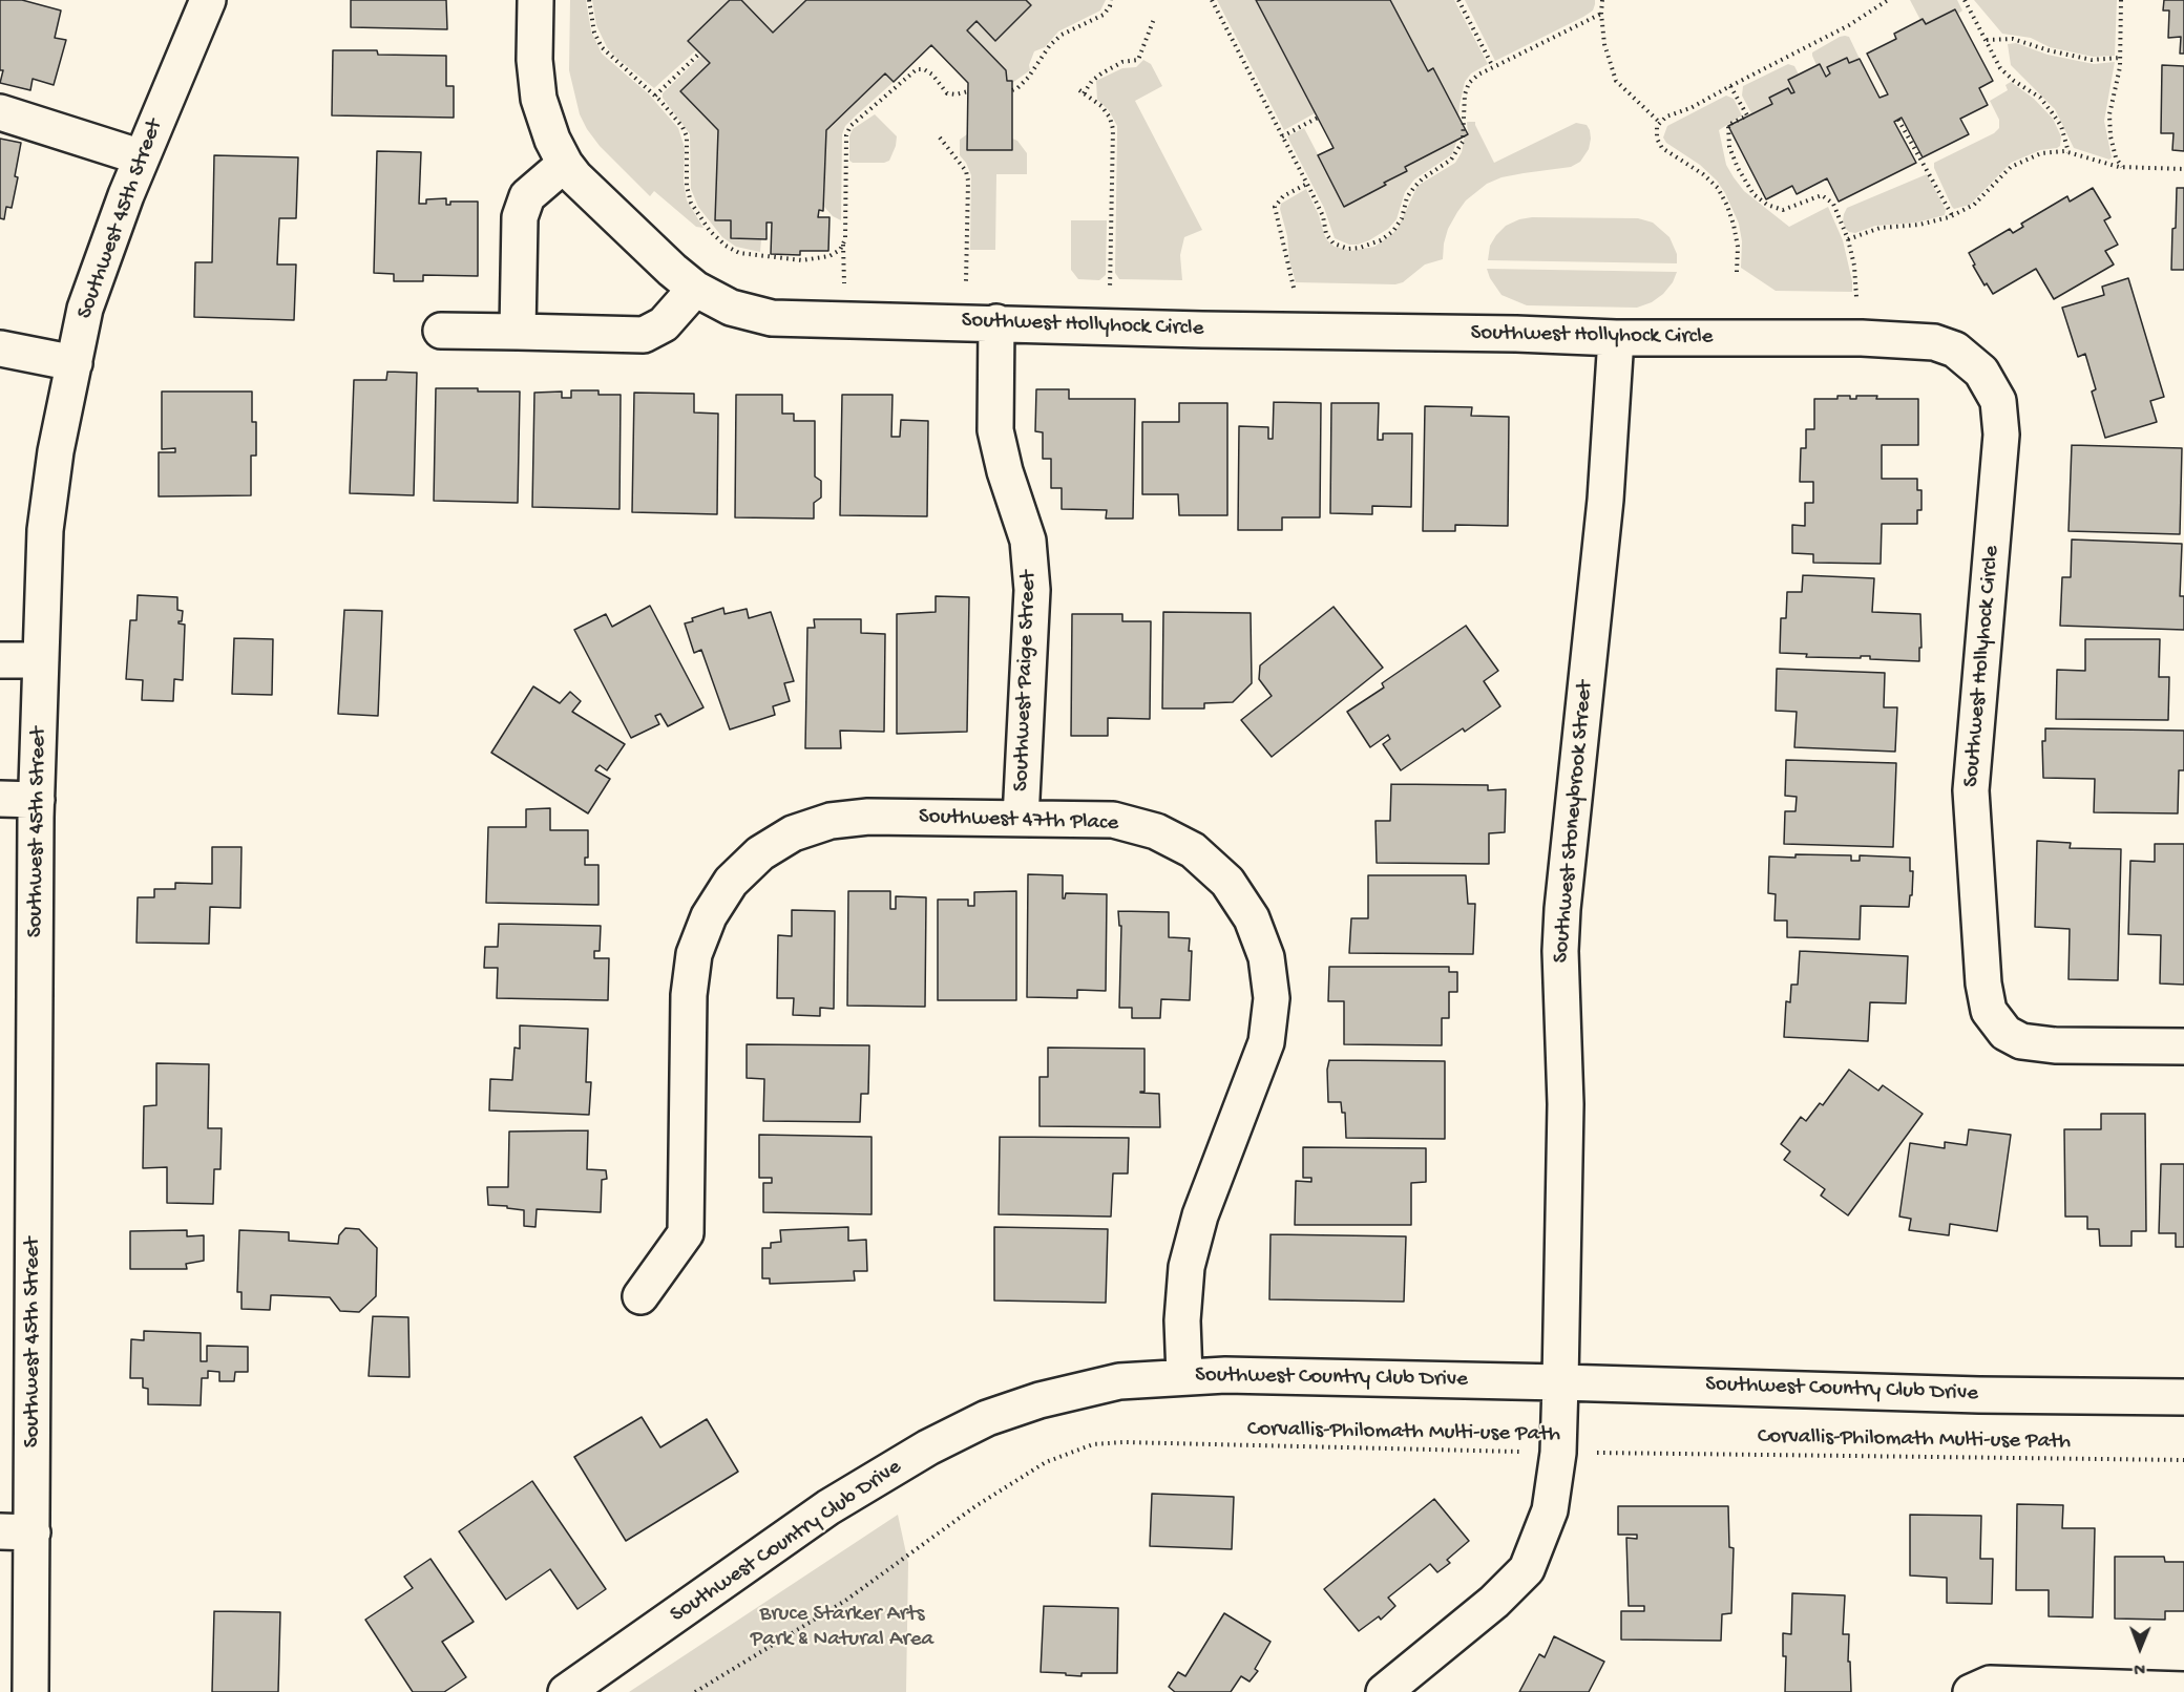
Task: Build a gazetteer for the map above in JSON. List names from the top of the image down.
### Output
{
  "streets": {
    "street": [
      "Southwest 45th Street",
      "Southwest Hollyhock Circle",
      "Southwest Paige Street",
      "Southwest 47th Place",
      "Southwest Stoneybrook Street",
      "Southwest Country Club Drive"
    ],
    "path": ["Corvallis-Philomath Multi-use Path"]
  },
  "crossings": [
    ["Southwest Hollyhock Circle", "Southwest Paige Street"],
    ["Southwest Hollyhock Circle", "Southwest Stoneybrook Street"],
    ["Southwest Paige Street", "Southwest 47th Place"],
    ["Southwest 47th Place", "Southwest Country Club Drive"],
    ["Southwest Stoneybrook Street", "Southwest Country Club Drive"],
    ["Southwest Stoneybrook Street", "Corvallis-Philomath Multi-use Path"]
  ],
  "parks": ["Bruce Starker Arts Park & Natural Area"],
  "north": "bottom"
}
